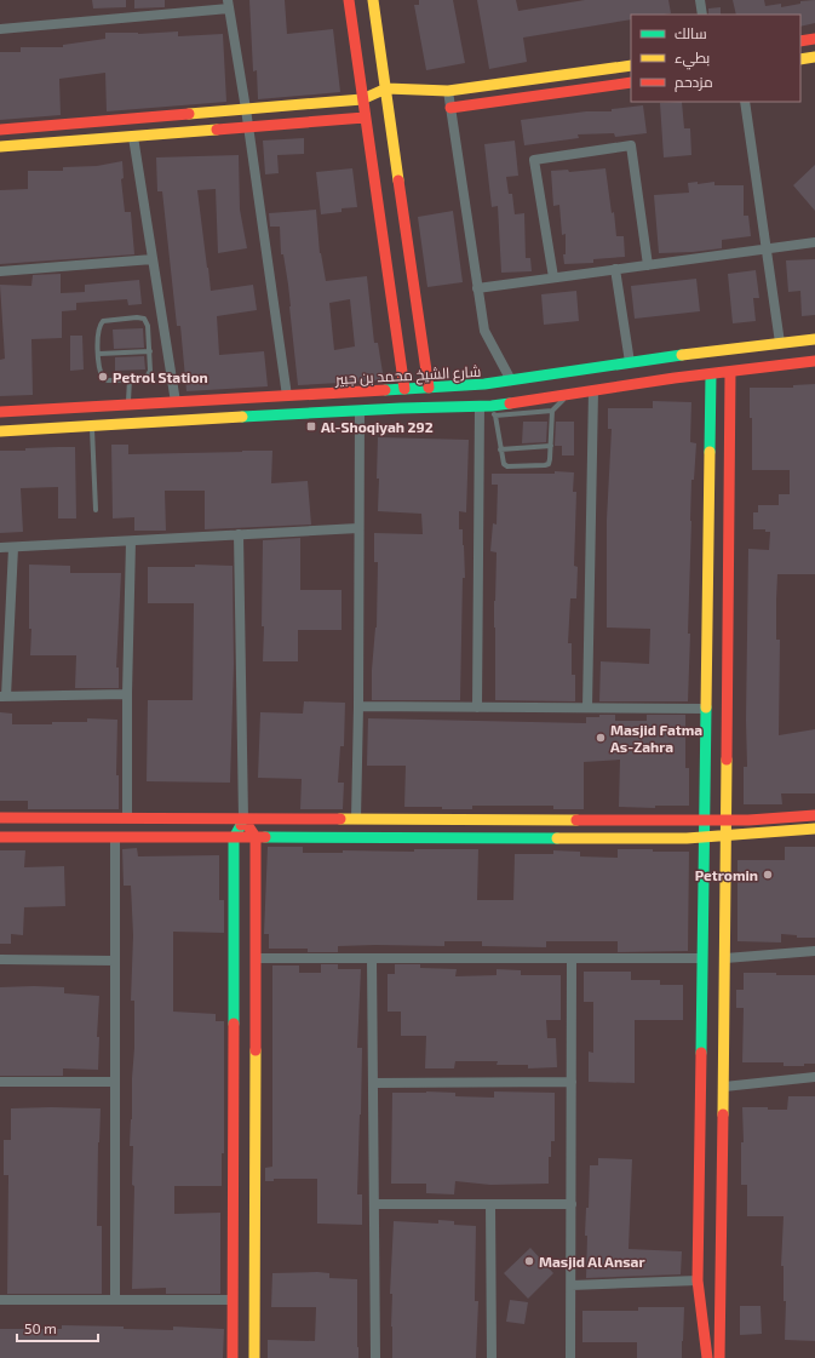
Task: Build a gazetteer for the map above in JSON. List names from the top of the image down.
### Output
{
  "streets": {
    "street": ["شارع الشيخ محمد بن جبير"]
  },
  "places": {
    "other": [
      "Petrol Station",
      "Masjid Fatma As-Zahra",
      "Petromin",
      "Masjid Al Ansar"
    ],
    "transit": ["Al-Shoqiyah 292"]
  },
  "legend": ["سالك", "بطيء", "مزدحم"],
  "scale_bar": "50 m"
}
